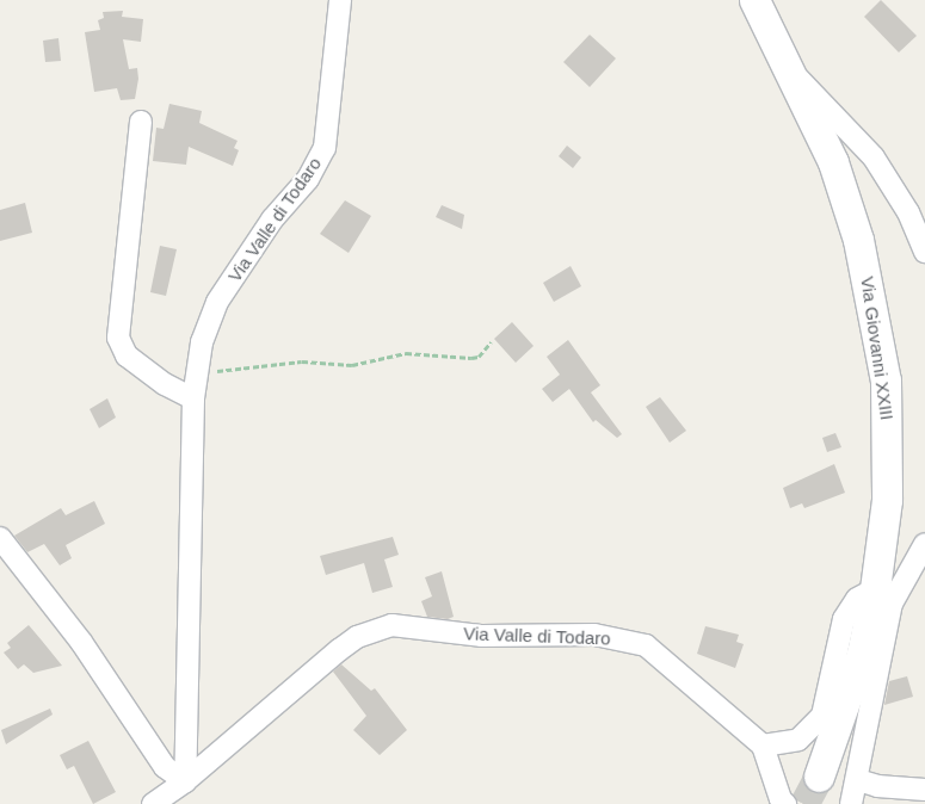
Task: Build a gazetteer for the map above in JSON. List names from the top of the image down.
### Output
{
  "streets": {
    "main road": ["Via Giovanni XXIII"],
    "street": ["Via Valle di Todaro"]
  }
}
